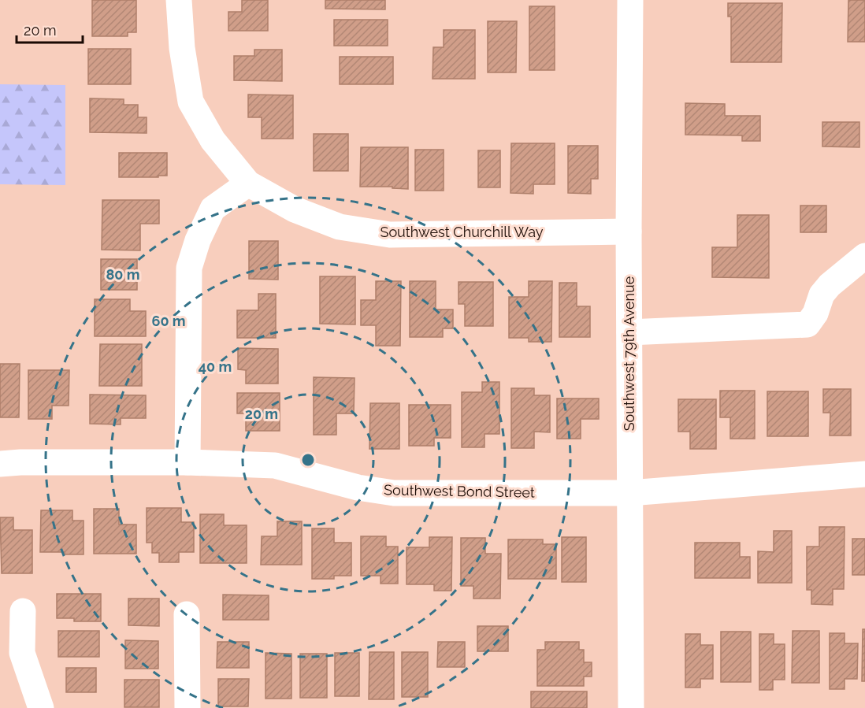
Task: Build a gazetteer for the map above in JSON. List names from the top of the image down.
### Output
{
  "streets": {
    "street": ["Southwest Churchill Way", "Southwest 79th Avenue", "Southwest Bond Street"]
  },
  "crossings": [
    ["Southwest Churchill Way", "Southwest 79th Avenue"],
    ["Southwest 79th Avenue", "Southwest Bond Street"]
  ],
  "scale_bar": "20 m",
  "rings": [
    "80 m",
    "60 m",
    "40 m",
    "20 m"
  ]
}
